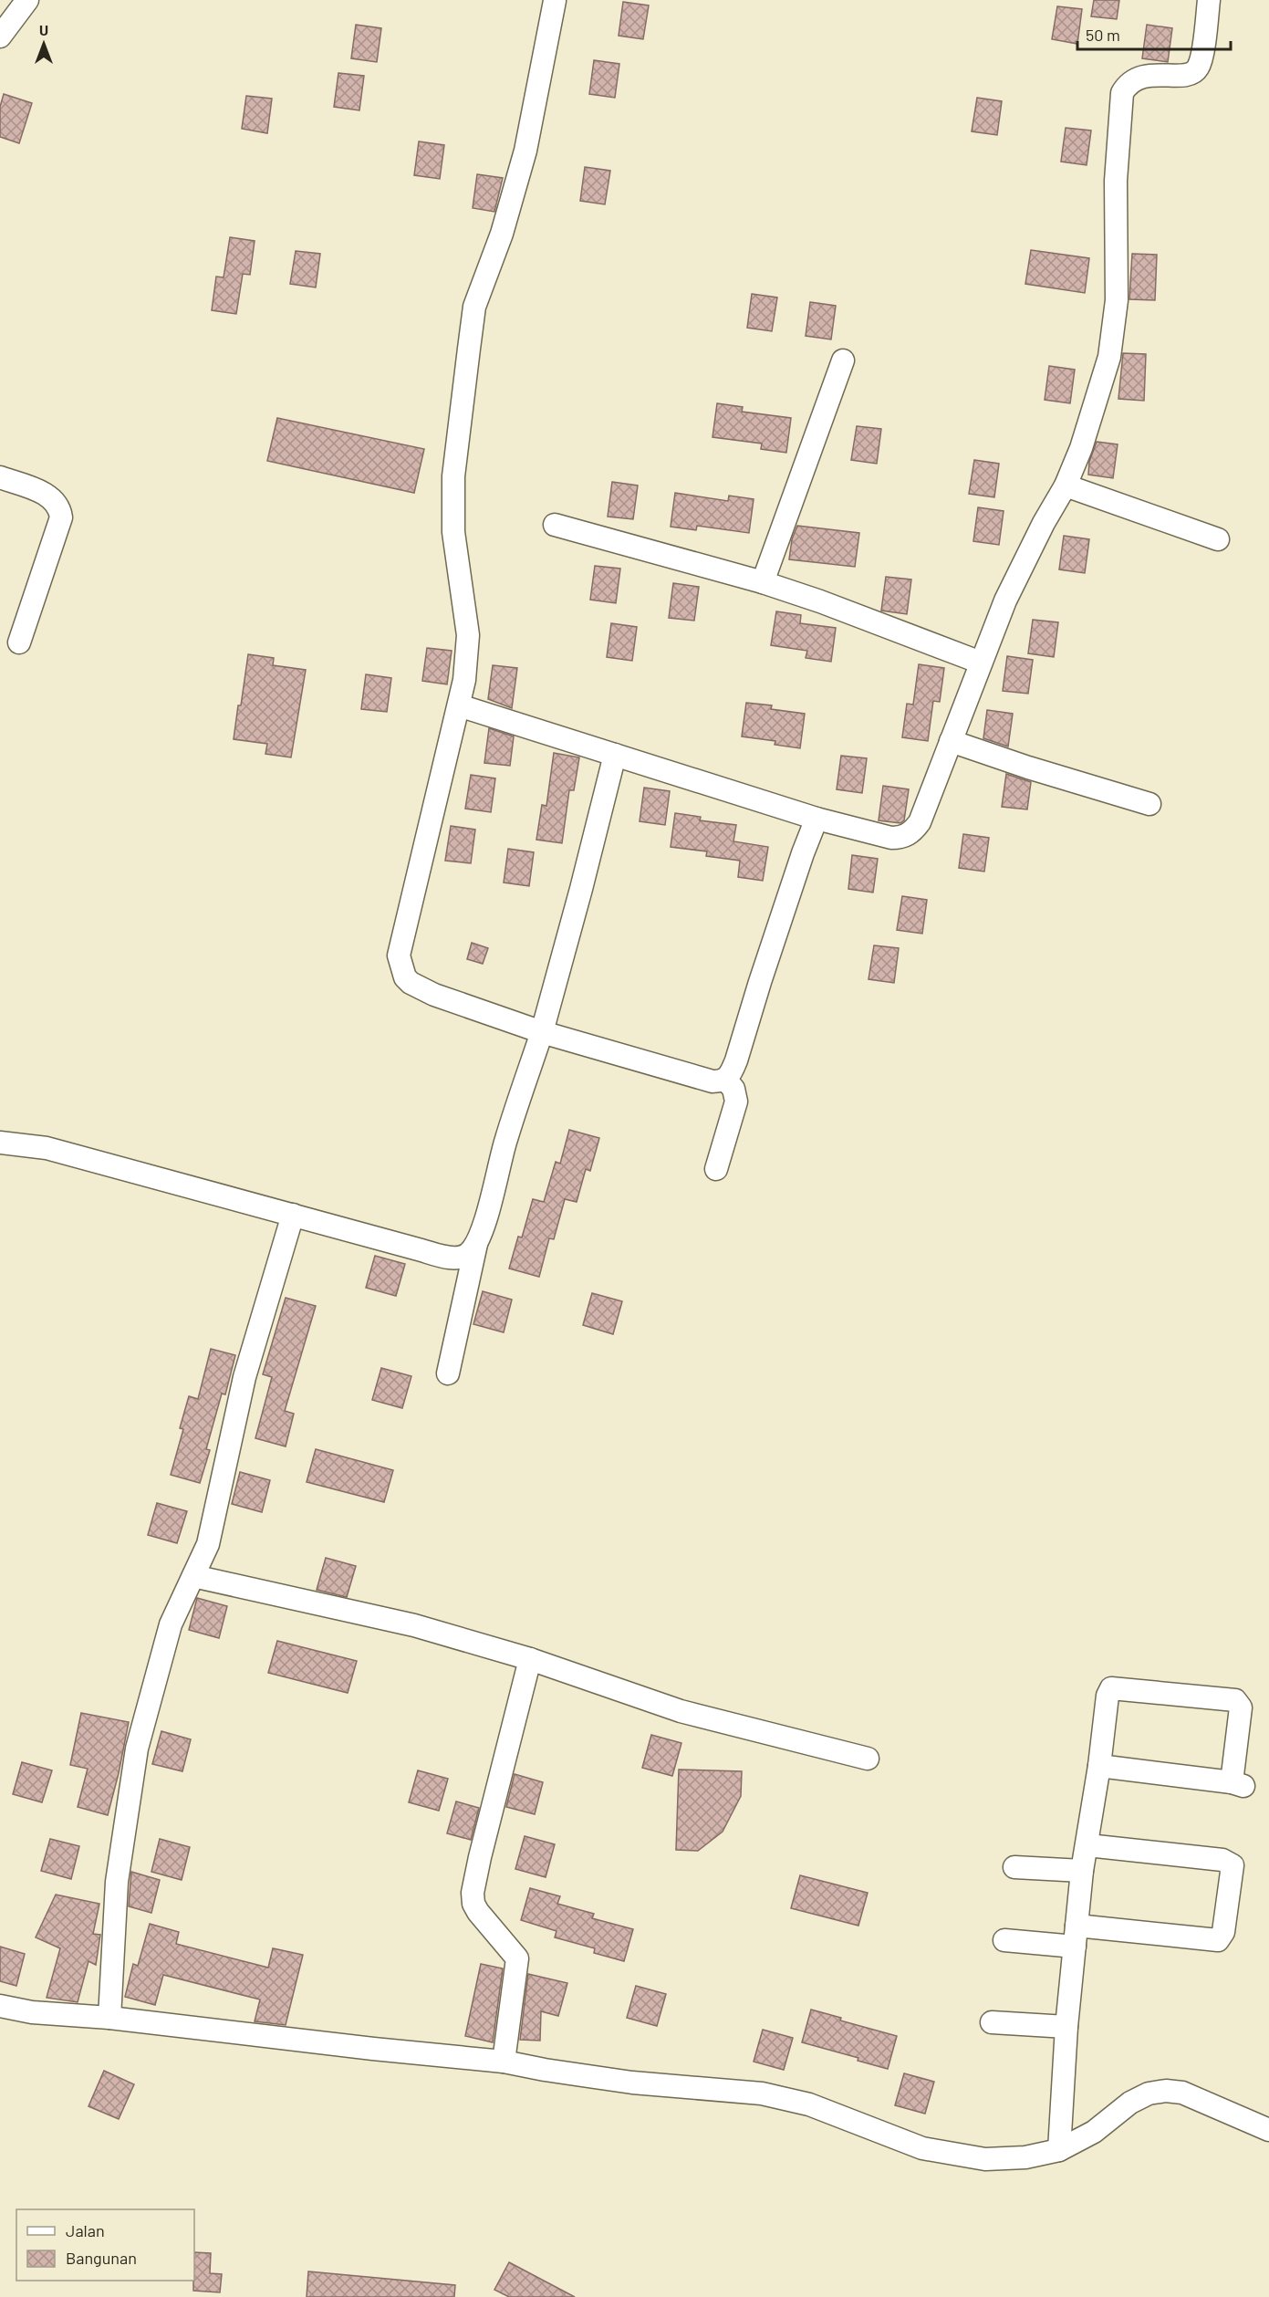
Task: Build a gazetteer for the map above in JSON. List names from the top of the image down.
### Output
{
  "legend": ["Jalan", "Bangunan"],
  "scale_bar": "50 m",
  "north": "top"
}
